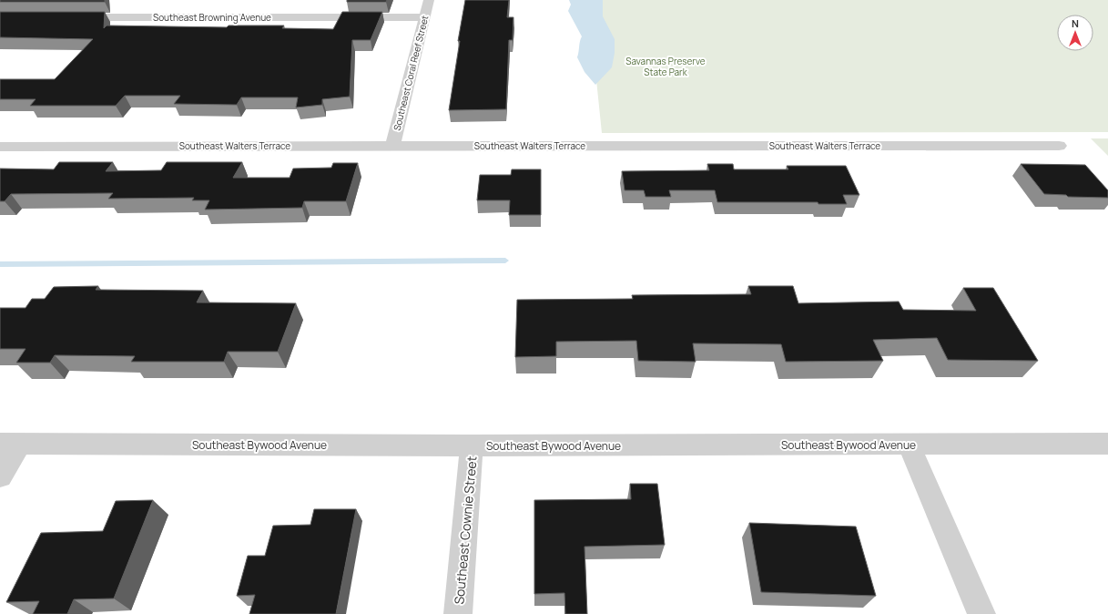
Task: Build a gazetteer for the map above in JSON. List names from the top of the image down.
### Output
{
  "streets": {
    "street": [
      "Southeast Browning Avenue",
      "Southeast Coral Reef Street",
      "Southeast Walters Terrace",
      "Southeast Bywood Avenue",
      "Southeast Cownie Street"
    ]
  },
  "crossings": [
    ["Southeast Browning Avenue", "Southeast Coral Reef Street"],
    ["Southeast Coral Reef Street", "Southeast Walters Terrace"],
    ["Southeast Bywood Avenue", "Southeast Cownie Street"]
  ],
  "parks": ["Savannas Preserve State Park"],
  "north": "top"
}
